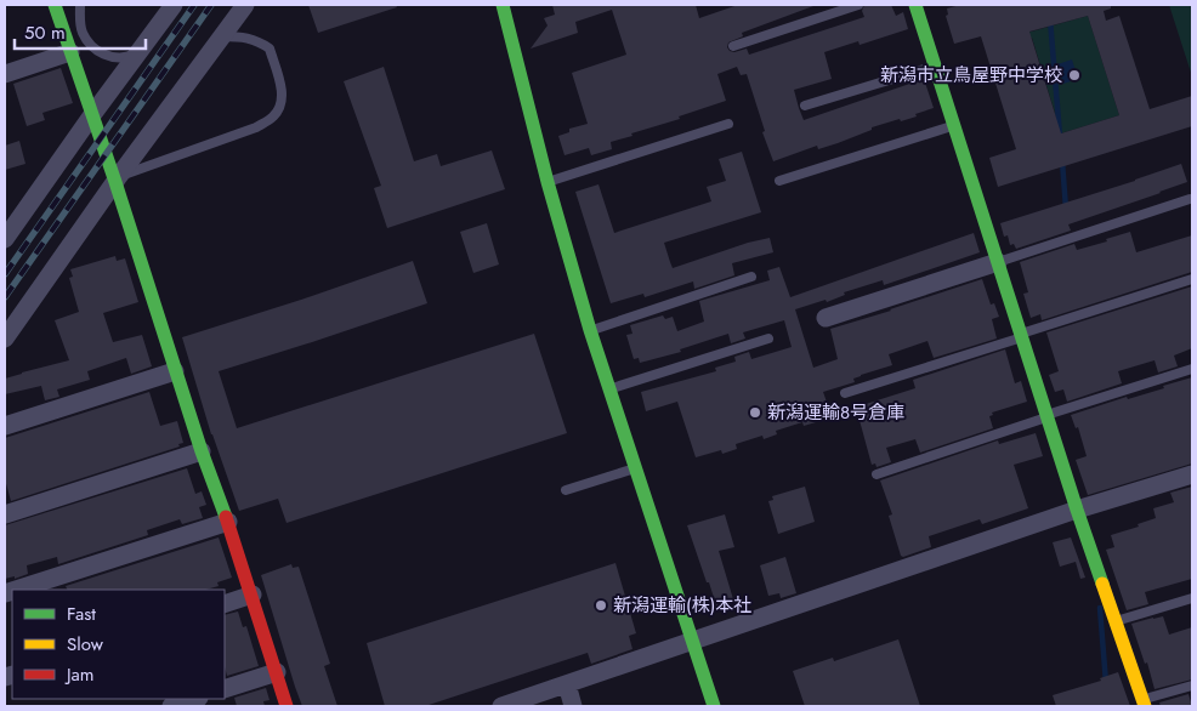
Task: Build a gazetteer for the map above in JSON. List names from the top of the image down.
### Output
{
  "places": ["新潟市立鳥屋野中学校", "新潟運輸8号倉庫", "新潟運輸(株)本社"],
  "legend": ["Fast", "Slow", "Jam"],
  "scale_bar": "50 m"
}
